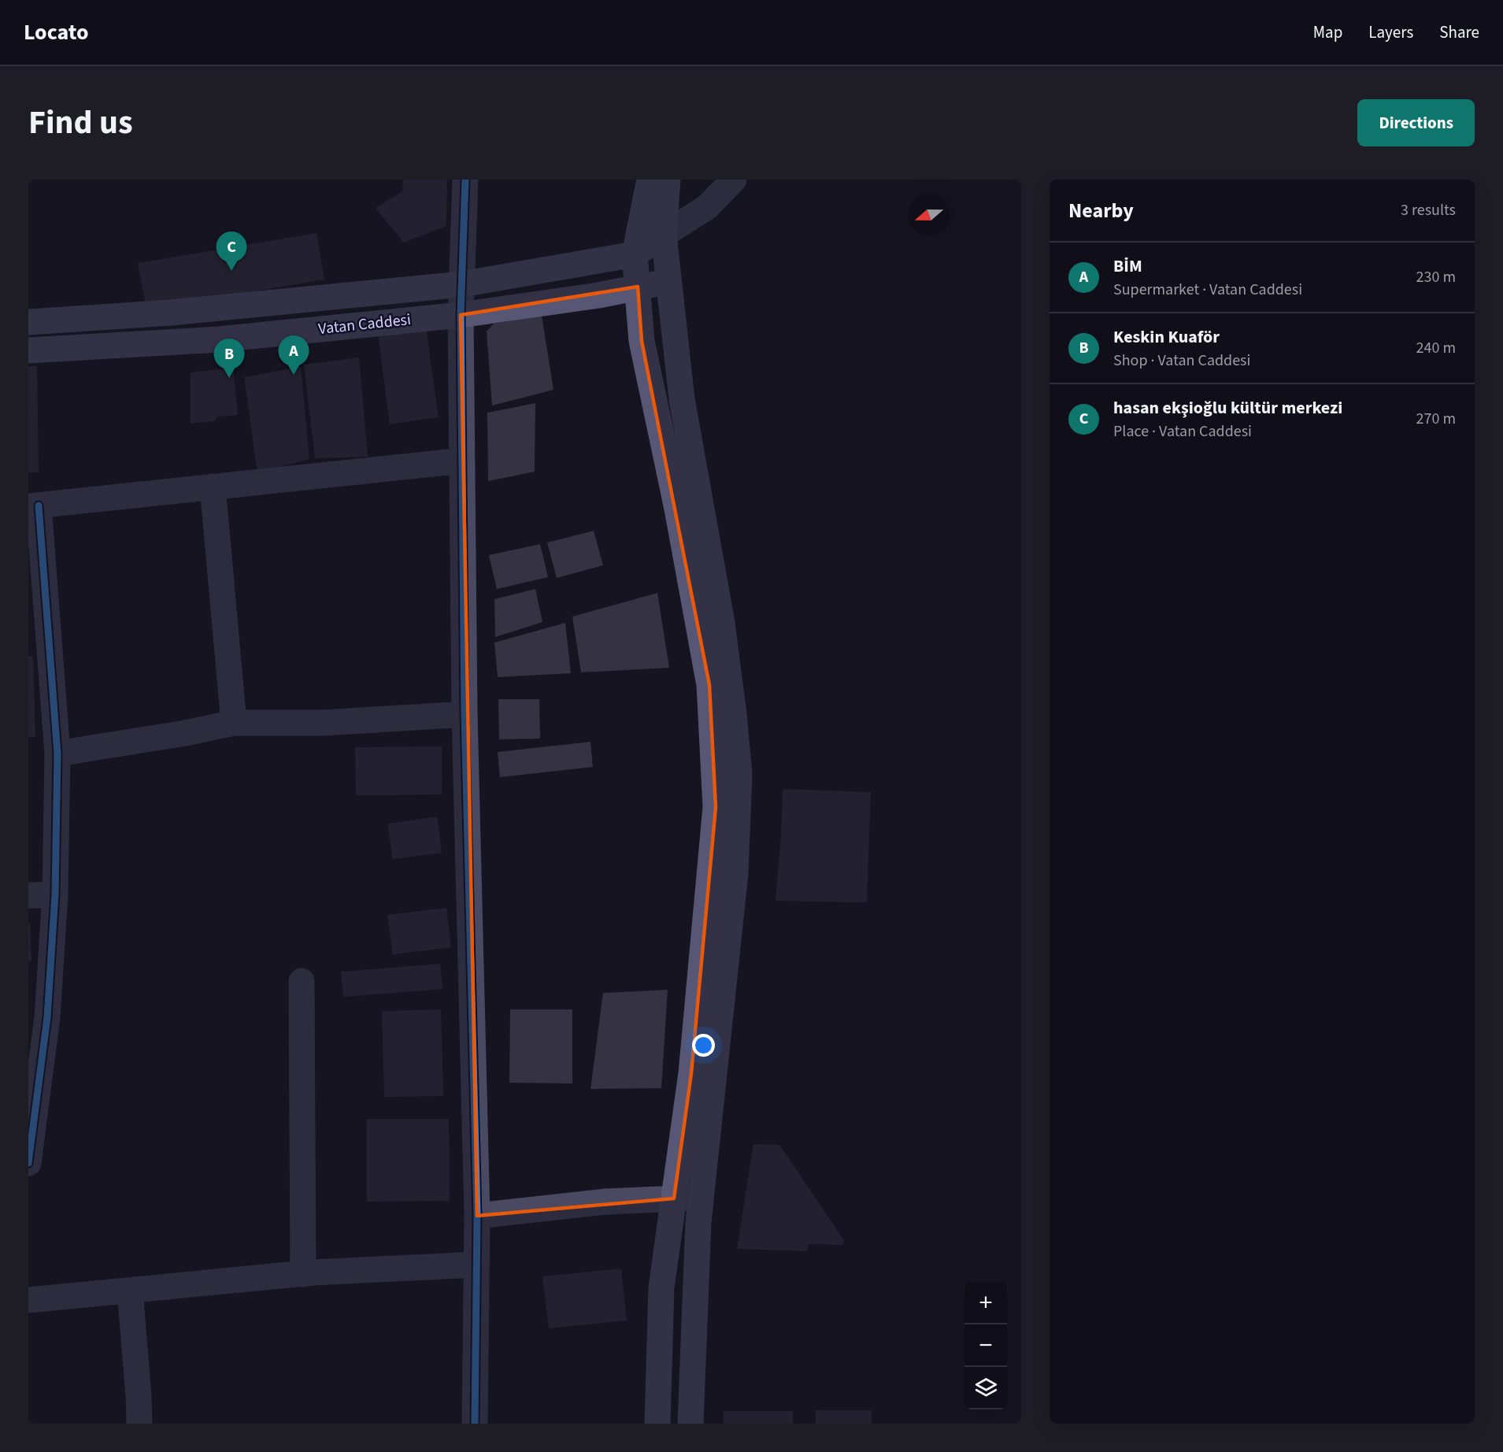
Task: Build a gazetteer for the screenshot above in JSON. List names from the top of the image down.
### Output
{
  "streets": {
    "main road": ["Vatan Caddesi"]
  },
  "north": "left",
  "page": {
    "header": "Locato",
    "nav": ["Map", "Layers", "Share"],
    "title": "Find us",
    "buttons": "Directions",
    "heading": ["Nearby", "3 results"],
    "pins": ["C", "A", "B"],
    "list": [
      {
        "mark": "A",
        "name": "BİM",
        "note": "Supermarket · Vatan Caddesi",
        "value": "230 m"
      },
      {
        "mark": "B",
        "name": "Keskin Kuaför",
        "note": "Shop · Vatan Caddesi",
        "value": "240 m"
      },
      {
        "mark": "C",
        "name": "hasan ekşioğlu kültür merkezi",
        "note": "Place · Vatan Caddesi",
        "value": "270 m"
      }
    ],
    "map_buttons": ["+", "−"]
  }
}
